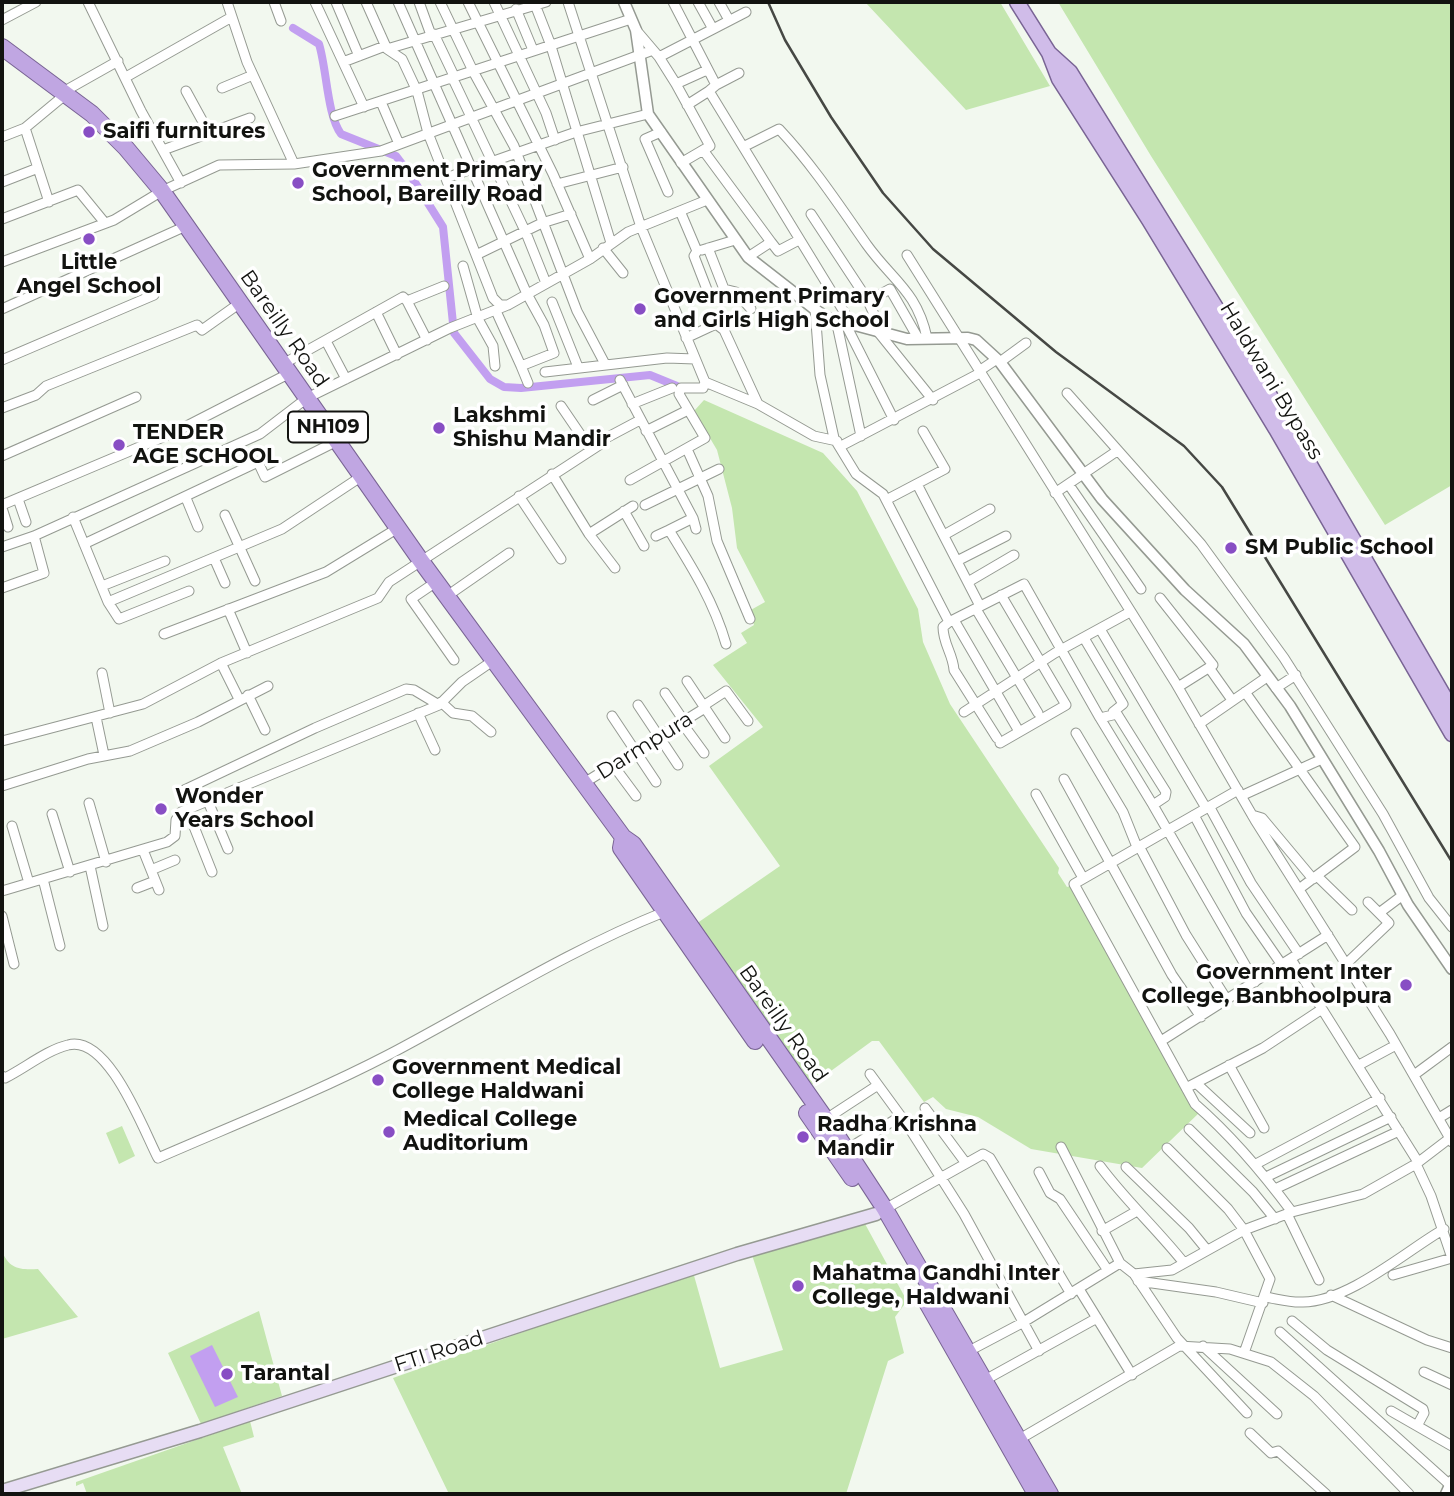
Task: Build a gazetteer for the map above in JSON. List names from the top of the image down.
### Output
{
  "streets": {
    "highway": ["Bareilly Road", "NH109"],
    "main road": ["Haldwani Bypass", "FTI Road"],
    "street": ["Darmpura"]
  },
  "crossings": [
    ["Bareilly Road", "Darmpura"],
    ["Bareilly Road", "FTI Road"]
  ],
  "places": [
    "Saifi furnitures",
    "Government Primary School, Bareilly Road",
    "Little Angel School",
    "Government Primary and Girls High School",
    "Lakshmi Shishu Mandir",
    "TENDER AGE SCHOOL",
    "SM Public School",
    "Wonder Years School",
    "Government Inter College, Banbhoolpura",
    "Government Medical College Haldwani",
    "Medical College Auditorium",
    "Radha Krishna Mandir",
    "Mahatma Gandhi Inter College, Haldwani",
    "Tarantal"
  ]
}
